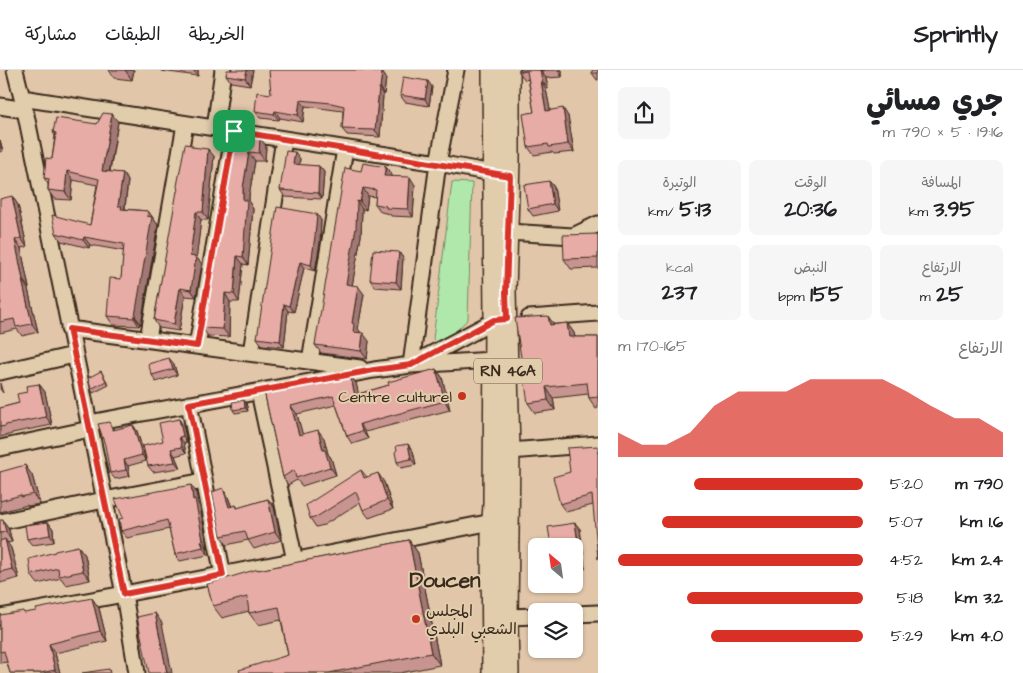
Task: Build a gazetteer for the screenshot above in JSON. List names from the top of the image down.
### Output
{
  "streets": {
    "main road": ["RN 46A"]
  },
  "districts": ["Doucen"],
  "places": ["Centre culturel", "المجلس الشعبي البلدي"],
  "north": "top left",
  "page": {
    "header": "Sprintly",
    "nav": ["الخريطة", "الطبقات", "مشاركة"],
    "heading": ["جري مسائي", "19:16 · 5 × 790 m"],
    "stats": [
      ["المسافة", "3.95 km"],
      ["الوقت", "20:36"],
      ["الوتيرة", "5:13 /km"],
      ["الارتفاع", "25 m"],
      ["النبض", "155 bpm"],
      ["kcal", "237"]
    ],
    "chart": ["الارتفاع", "165–170 m"],
    "list": [
      {
        "name": "790 m",
        "note": "5:20"
      },
      {
        "name": "1.6 km",
        "note": "5:07"
      },
      {
        "name": "2.4 km",
        "note": "4:52"
      },
      {
        "name": "3.2 km",
        "note": "5:18"
      },
      {
        "name": "4.0 km",
        "note": "5:29"
      }
    ]
  }
}
